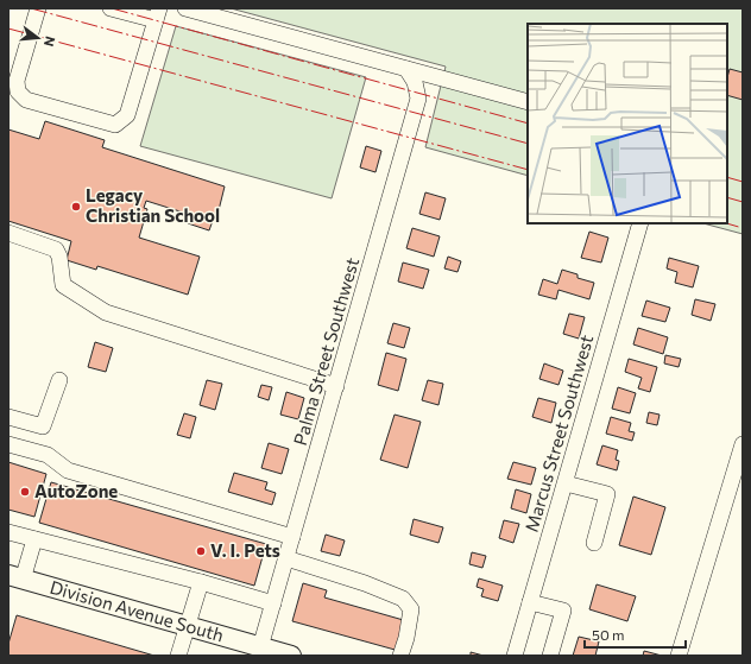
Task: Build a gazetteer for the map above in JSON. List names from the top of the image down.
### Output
{
  "streets": {
    "main road": ["Division Avenue South"],
    "street": ["Palma Street Southwest", "Marcus Street Southwest"]
  },
  "crossings": [
    ["Palma Street Southwest", "Division Avenue South"]
  ],
  "places": ["Legacy Christian School", "AutoZone", "V. I. Pets"],
  "scale_bar": "50 m",
  "north": "right"
}
